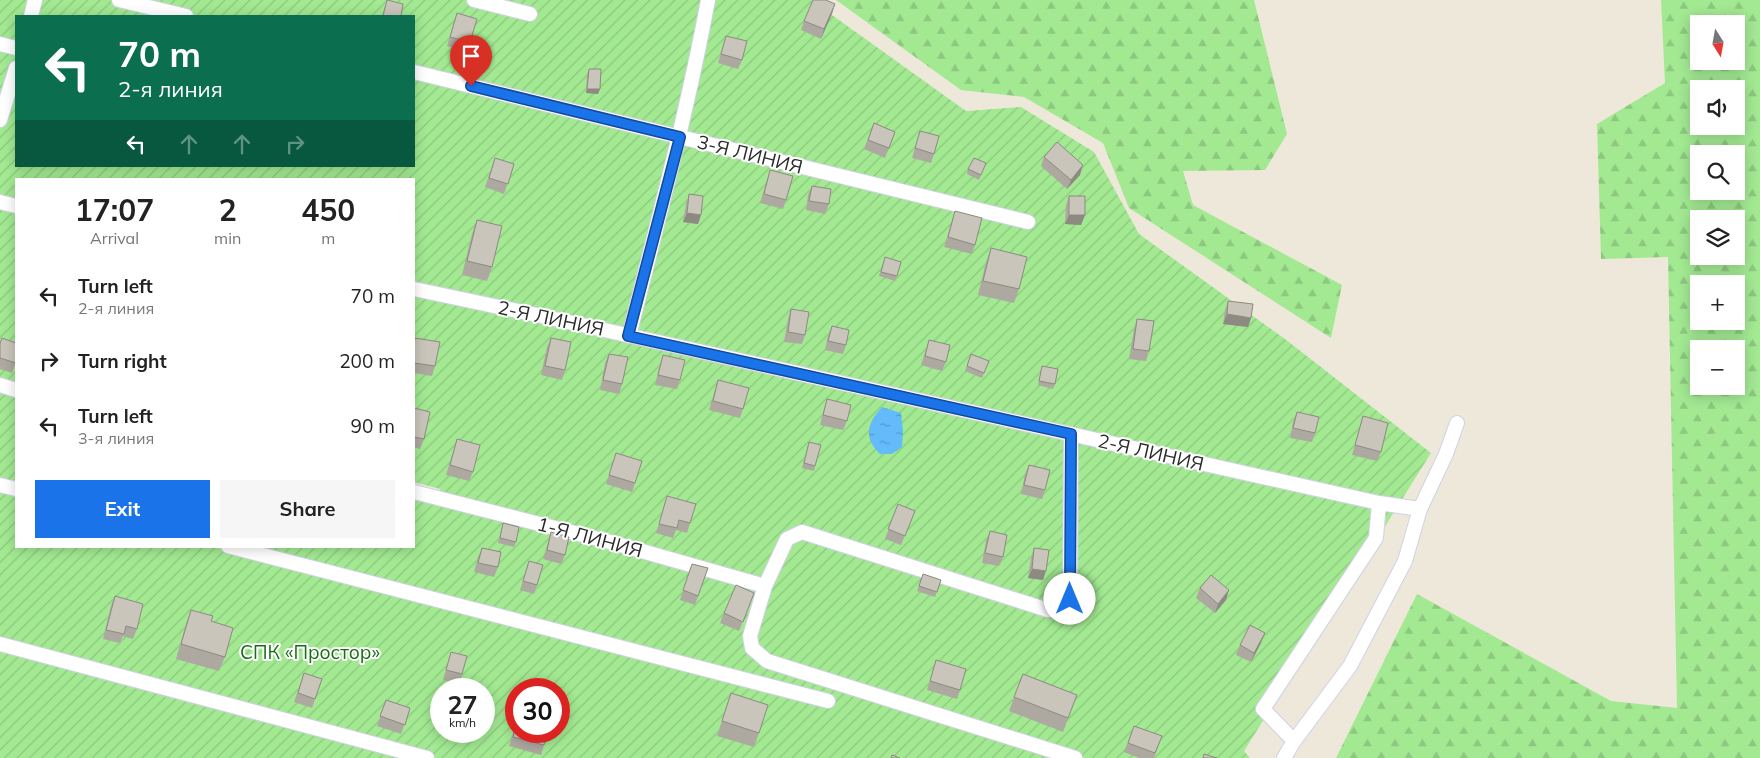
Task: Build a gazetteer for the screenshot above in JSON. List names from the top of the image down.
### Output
{
  "streets": {
    "street": ["3-Я ЛИНИЯ", "2-Я ЛИНИЯ", "1-Я ЛИНИЯ"]
  },
  "parks": ["СПК «Простор»"],
  "north": "bottom",
  "page": {
    "map_buttons": ["+", "−"],
    "turn": ["70 m", "2-я линия"],
    "eta": [
      "17:07",
      "Arrival",
      "2",
      "min",
      "450",
      "m"
    ],
    "list": [
      {
        "name": "Turn left",
        "note": "2-я линия",
        "value": "70 m"
      },
      {
        "name": "Turn right",
        "value": "200 m"
      },
      {
        "name": "Turn left",
        "note": "3-я линия",
        "value": "90 m"
      }
    ],
    "buttons": ["Exit", "Share"],
    "speed": "27 km/h",
    "limit": "30"
  }
}
